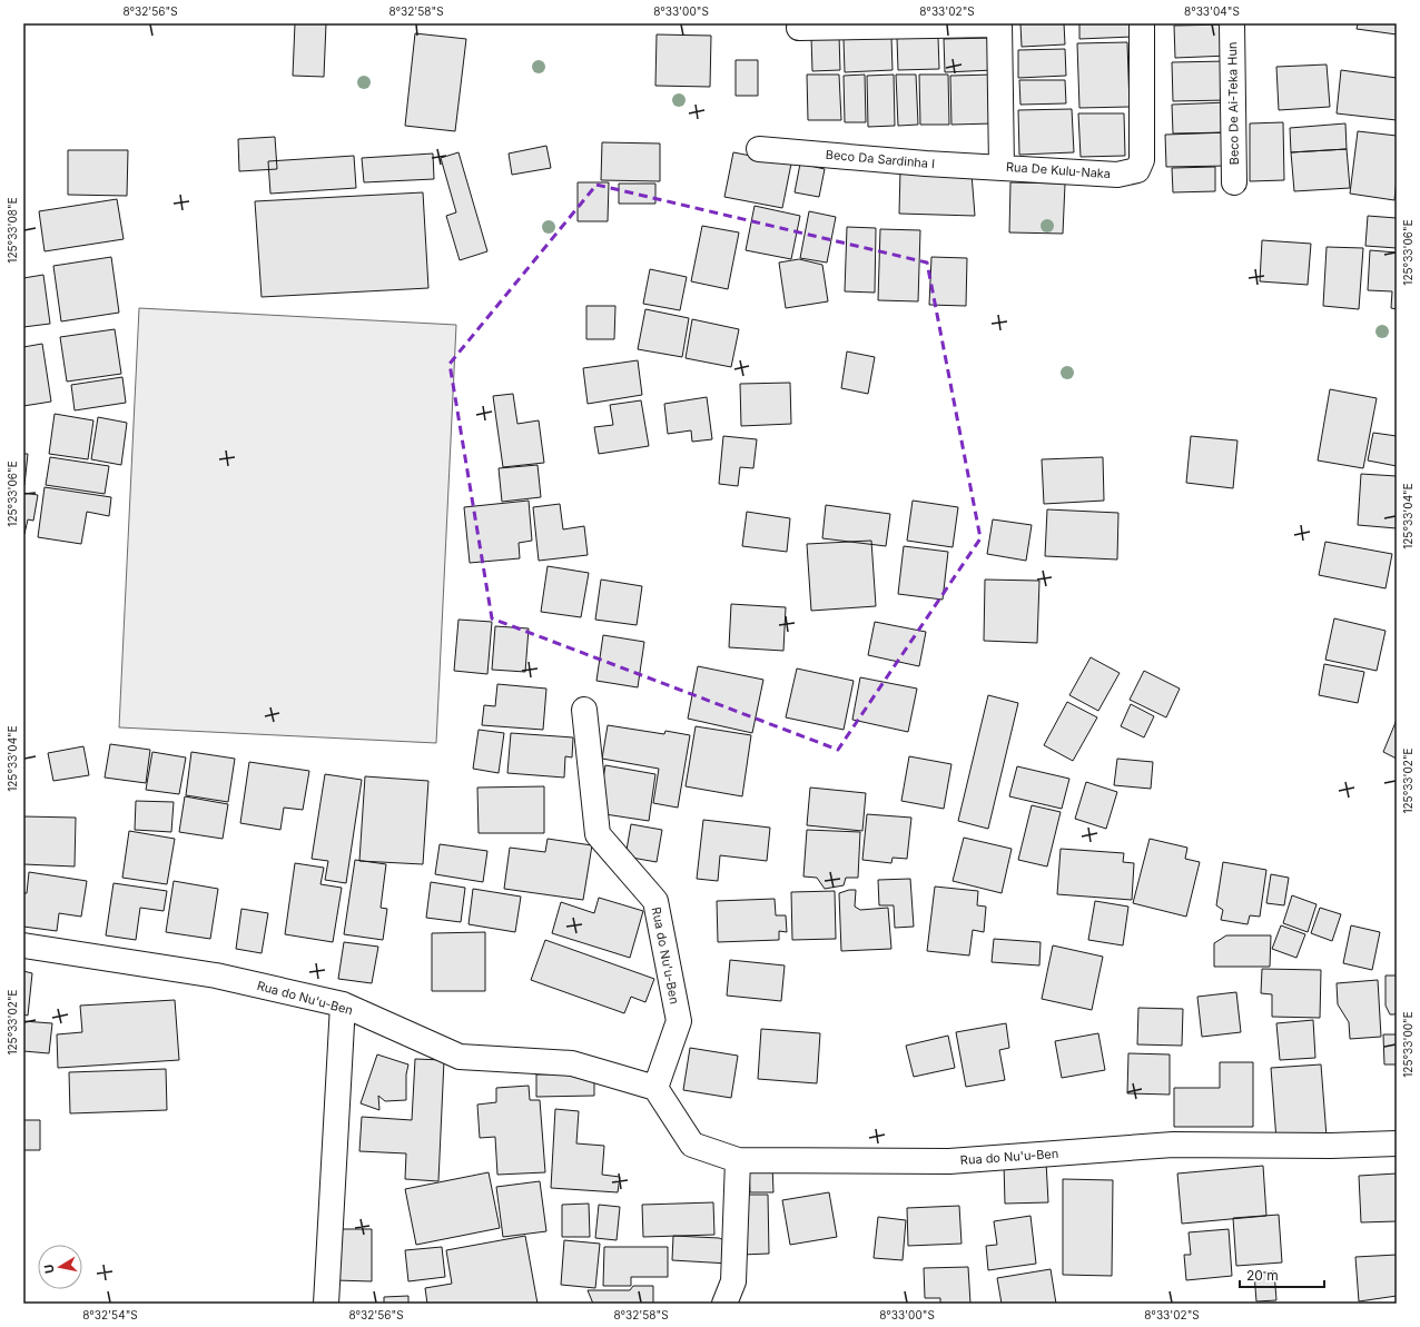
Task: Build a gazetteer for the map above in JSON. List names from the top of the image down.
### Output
{
  "streets": {
    "street": [
      "Beco De Ai-Teka Hun",
      "Beco Da Sardinha I",
      "Rua De Kulu-Naka",
      "Rua do Nu'u-Ben"
    ]
  },
  "crossings": [
    ["Beco Da Sardinha I", "Rua De Kulu-Naka"]
  ],
  "scale_bar": "20 m",
  "north": "left",
  "coordinates": [
    "8°32'56\"S",
    "8°32'58\"S",
    "8°33'00\"S",
    "8°33'02\"S",
    "8°33'04\"S",
    "125°33'08\"E",
    "125°33'06\"E",
    "125°33'04\"E",
    "125°33'02\"E",
    "125°33'00\"E",
    "8°32'54\"S"
  ]
}
